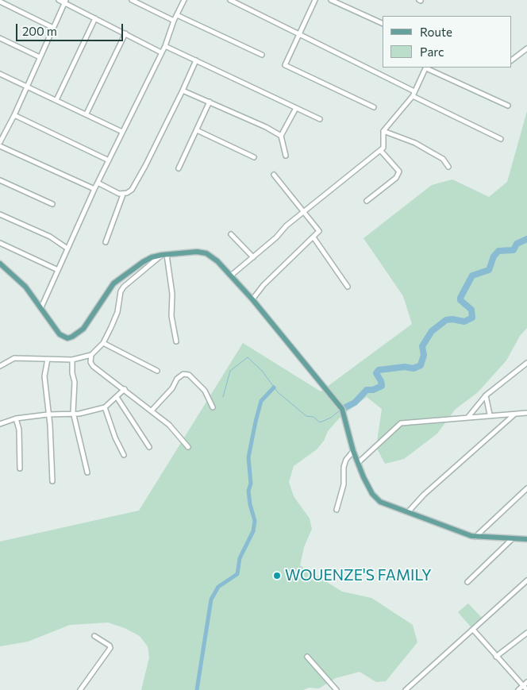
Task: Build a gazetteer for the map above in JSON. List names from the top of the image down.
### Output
{
  "places": ["WOUENZE'S FAMILY"],
  "legend": ["Route", "Parc"],
  "scale_bar": "200 m"
}
